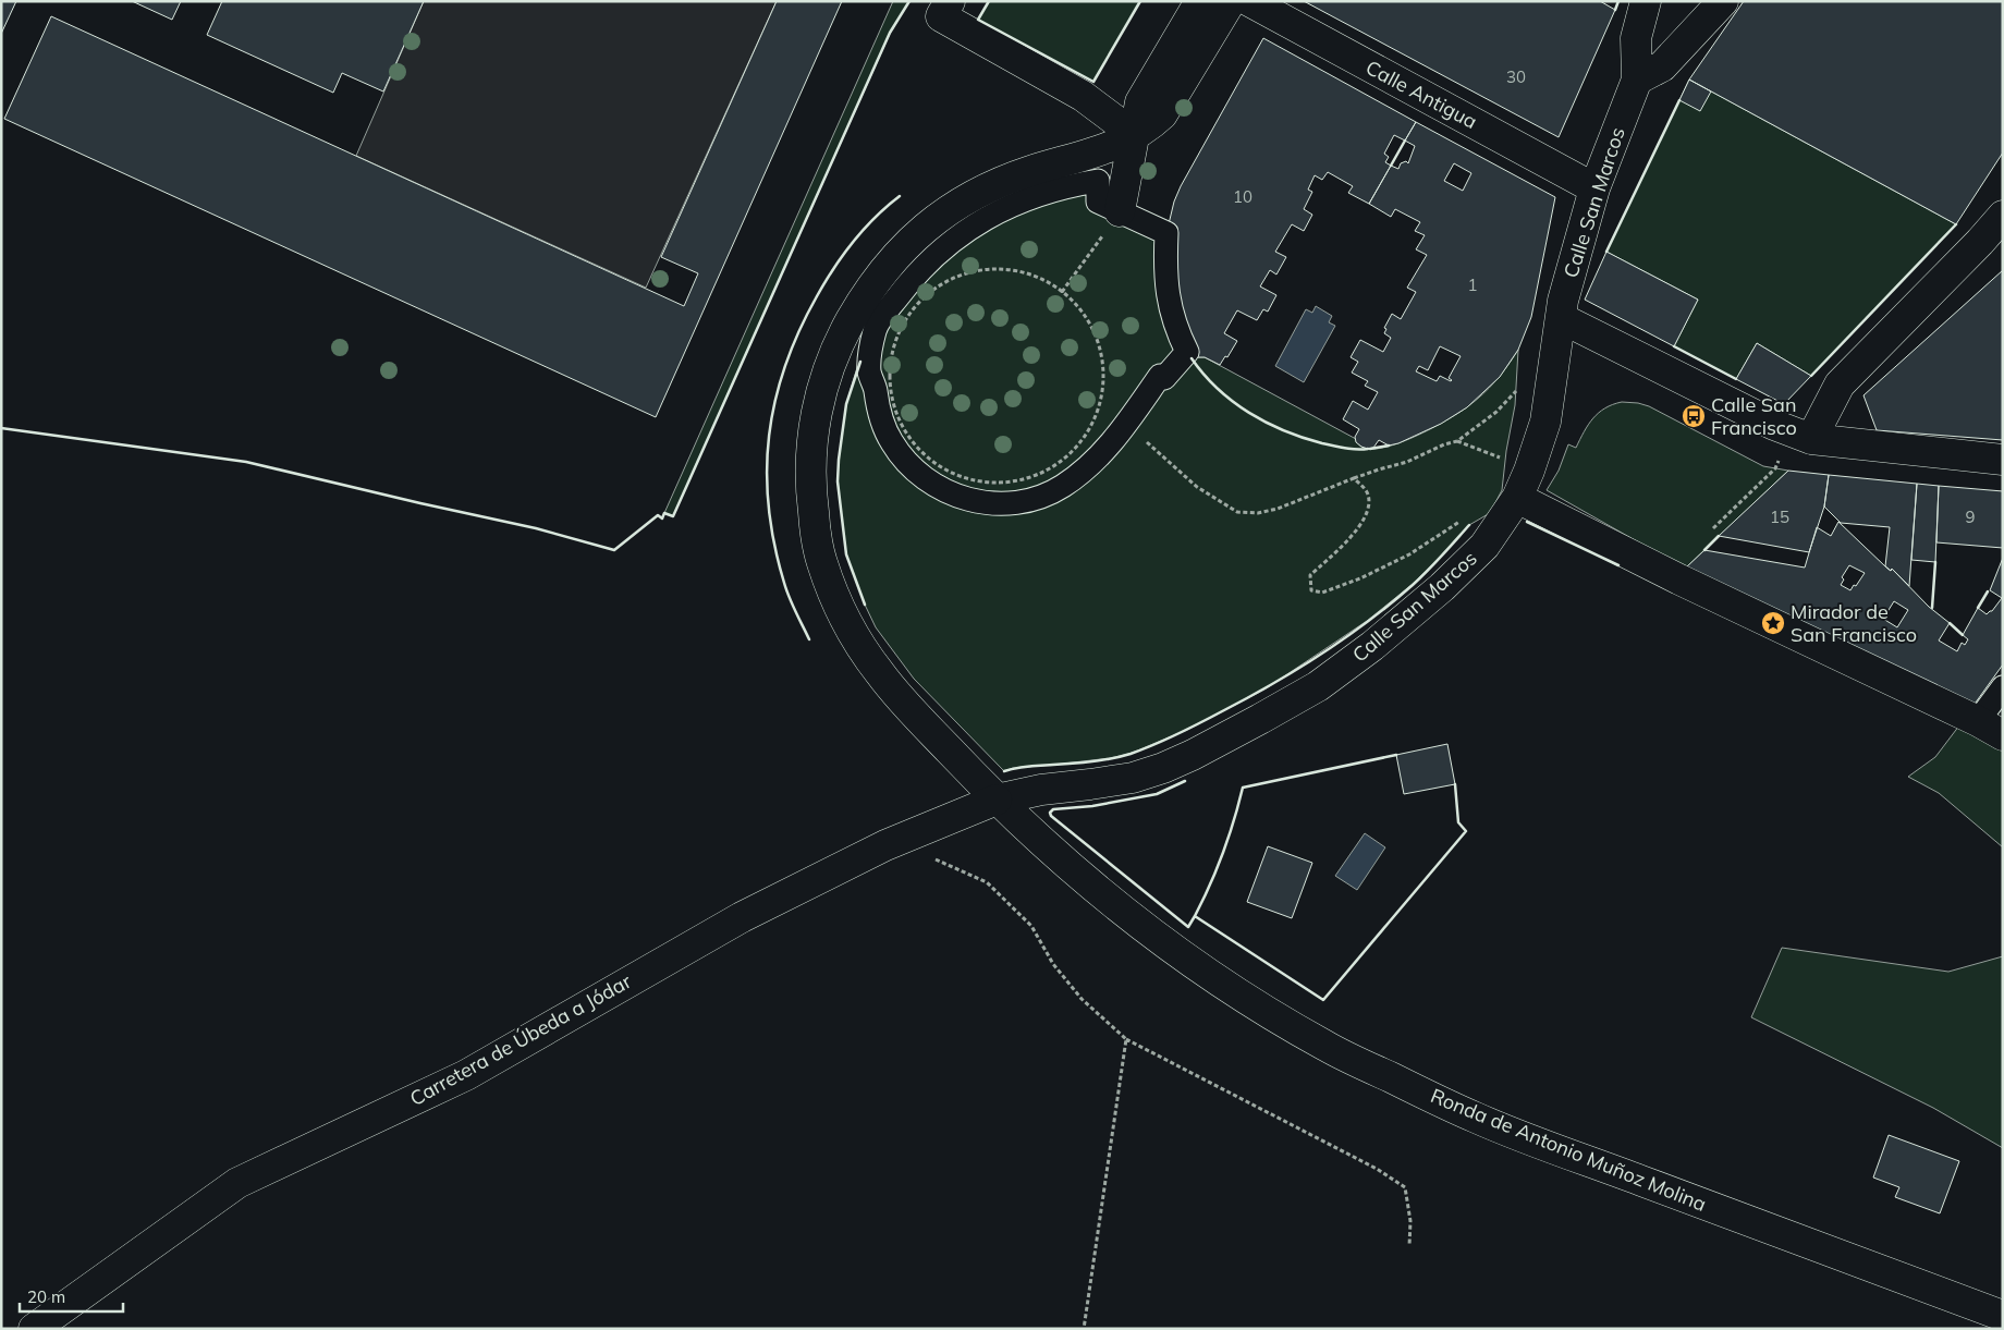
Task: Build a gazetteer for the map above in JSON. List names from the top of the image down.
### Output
{
  "streets": {
    "street": [
      "Calle Antigua",
      "Calle San Marcos",
      "Carretera de Úbeda a Jódar",
      "Ronda de Antonio Muñoz Molina"
    ]
  },
  "crossings": [
    ["Calle Antigua", "Calle San Marcos"],
    ["Calle San Marcos", "Carretera de Úbeda a Jódar"],
    ["Calle San Marcos", "Ronda de Antonio Muñoz Molina"],
    ["Carretera de Úbeda a Jódar", "Ronda de Antonio Muñoz Molina"]
  ],
  "places": {
    "bus stop": ["Calle San Francisco"],
    "place": ["Mirador de San Francisco"]
  },
  "house_numbers": [
    "30",
    "10",
    "1",
    "15",
    "9"
  ],
  "scale_bar": "20 m"
}
